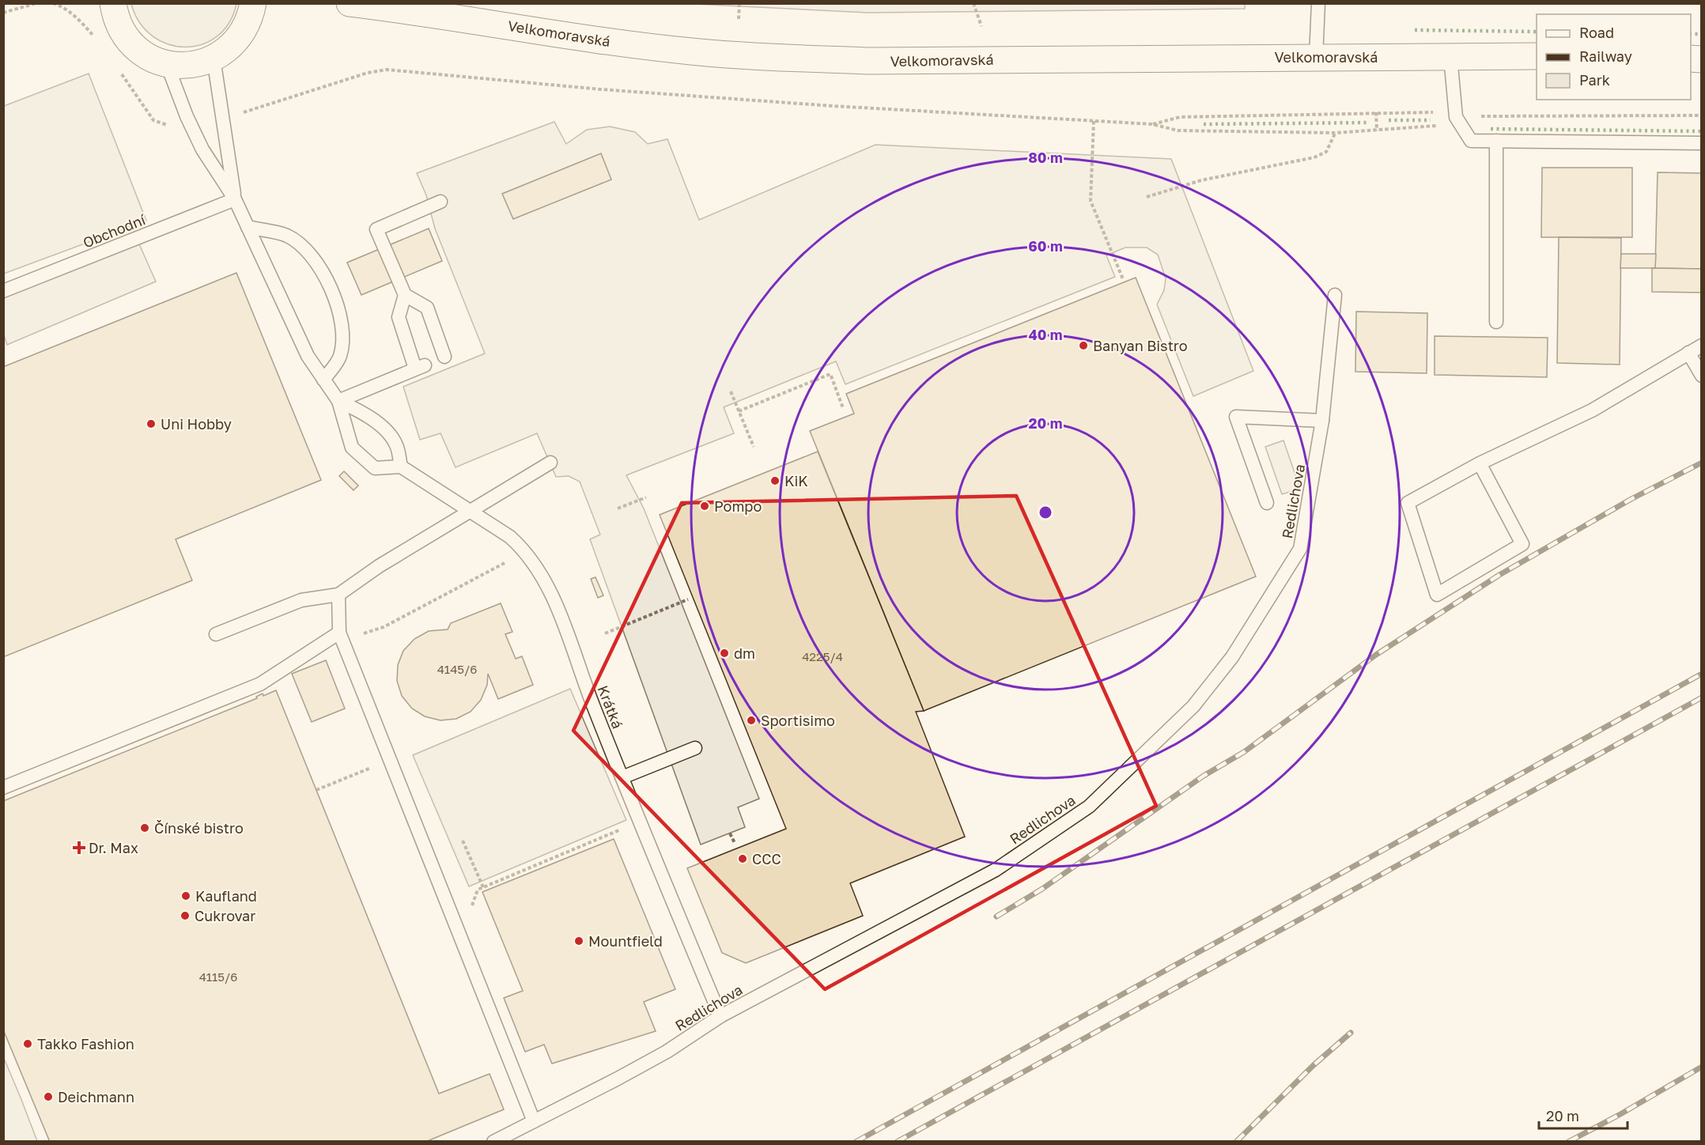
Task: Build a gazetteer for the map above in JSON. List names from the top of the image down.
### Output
{
  "streets": {
    "main road": ["Velkomoravská"],
    "lane": ["Obchodní", "Redlichova", "Krátká"]
  },
  "crossings": [
    ["Redlichova", "Krátká"]
  ],
  "places": {
    "other": [
      "Banyan Bistro",
      "Uni Hobby",
      "KiK",
      "Pompo",
      "dm",
      "Sportisimo",
      "Čínské bistro",
      "CCC",
      "Kaufland",
      "Cukrovar",
      "Mountfield",
      "Takko Fashion",
      "Deichmann"
    ],
    "health": ["Dr. Max"]
  },
  "house_numbers": ["4225/4", "4145/6", "4115/6"],
  "legend": ["Road", "Railway", "Park"],
  "scale_bar": "20 m",
  "rings": [
    "80 m",
    "60 m",
    "40 m",
    "20 m"
  ]
}
